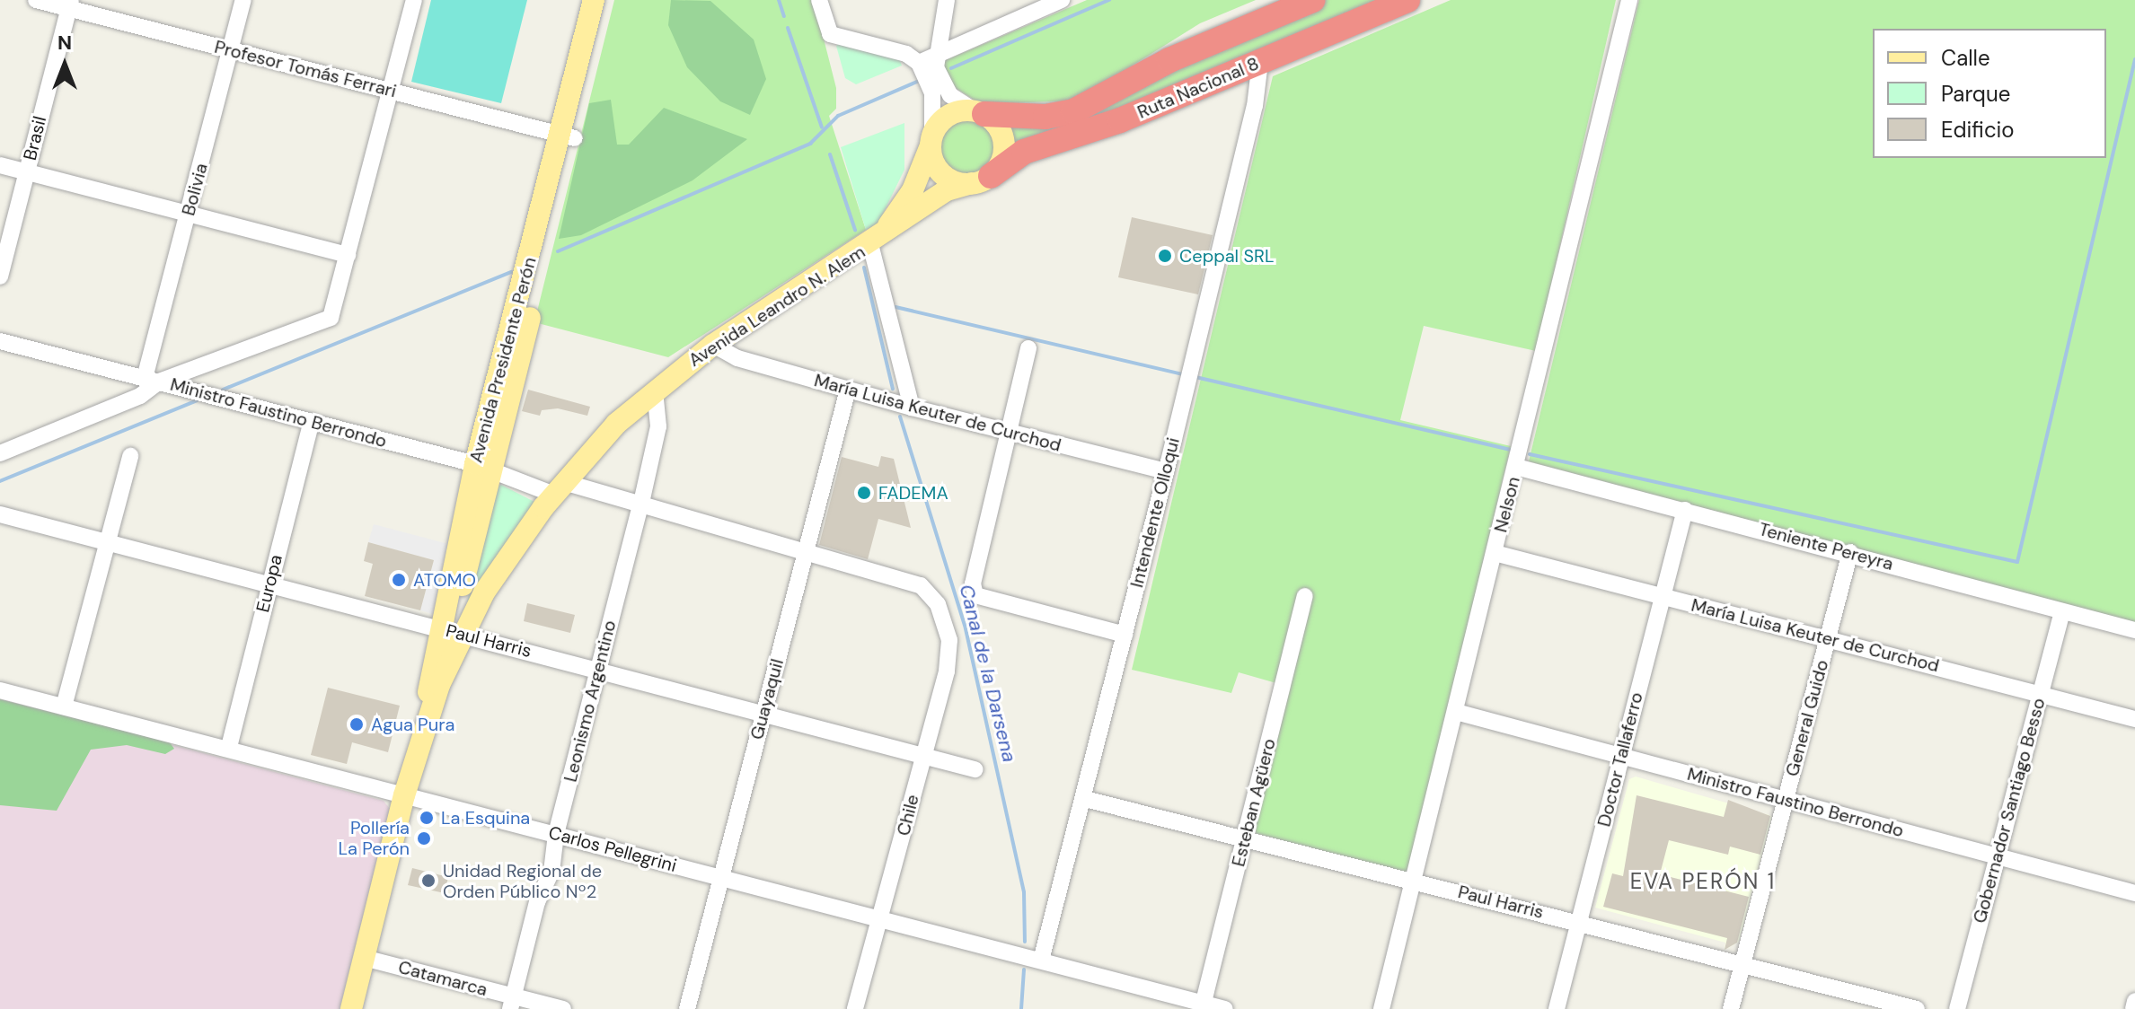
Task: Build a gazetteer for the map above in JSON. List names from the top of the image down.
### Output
{
  "streets": {
    "highway": ["Ruta Nacional 8"],
    "main road": ["Avenida Leandro N. Alem", "Avenida Presidente Perón"],
    "street": [
      "Profesor Tomás Ferrari",
      "Brasil",
      "Bolivia",
      "Ministro Faustino Berrondo",
      "María Luisa Keuter de Curchod",
      "Nelson",
      "Intendente Olloqui",
      "Teniente Pereyra",
      "Europa",
      "Paul Harris",
      "Guayaquil",
      "Leonismo Argentino",
      "General Guido",
      "Doctor Tallaferro",
      "Esteban Agüero",
      "Gobernador Santiago Besso",
      "Chile",
      "Carlos Pellegrini",
      "Catamarca"
    ]
  },
  "crossings": [
    ["Profesor Tomás Ferrari", "Brasil"],
    ["Profesor Tomás Ferrari", "Bolivia"],
    ["Profesor Tomás Ferrari", "Avenida Presidente Perón"],
    ["Ruta Nacional 8", "Avenida Leandro N. Alem"],
    ["Ruta Nacional 8", "Intendente Olloqui"],
    ["Bolivia", "Ministro Faustino Berrondo"],
    ["Avenida Leandro N. Alem", "Avenida Presidente Perón"],
    ["Avenida Leandro N. Alem", "Ministro Faustino Berrondo"],
    ["Avenida Leandro N. Alem", "María Luisa Keuter de Curchod"],
    ["Avenida Leandro N. Alem", "Paul Harris"],
    ["Avenida Leandro N. Alem", "Leonismo Argentino"],
    ["Avenida Presidente Perón", "Ministro Faustino Berrondo"],
    ["Avenida Presidente Perón", "Paul Harris"],
    ["Avenida Presidente Perón", "Carlos Pellegrini"],
    ["Avenida Presidente Perón", "Catamarca"],
    ["Ministro Faustino Berrondo", "Nelson"],
    ["Ministro Faustino Berrondo", "Europa"],
    ["Ministro Faustino Berrondo", "Guayaquil"],
    ["Ministro Faustino Berrondo", "Leonismo Argentino"],
    ["Ministro Faustino Berrondo", "General Guido"],
    ["Ministro Faustino Berrondo", "Doctor Tallaferro"],
    ["Ministro Faustino Berrondo", "Gobernador Santiago Besso"],
    ["Ministro Faustino Berrondo", "Chile"],
    ["María Luisa Keuter de Curchod", "Nelson"],
    ["María Luisa Keuter de Curchod", "Intendente Olloqui"],
    ["María Luisa Keuter de Curchod", "Guayaquil"],
    ["María Luisa Keuter de Curchod", "General Guido"],
    ["María Luisa Keuter de Curchod", "Doctor Tallaferro"],
    ["María Luisa Keuter de Curchod", "Gobernador Santiago Besso"],
    ["Nelson", "Teniente Pereyra"],
    ["Nelson", "Paul Harris"],
    ["Intendente Olloqui", "Paul Harris"],
    ["Intendente Olloqui", "Carlos Pellegrini"],
    ["Teniente Pereyra", "General Guido"],
    ["Teniente Pereyra", "Doctor Tallaferro"],
    ["Teniente Pereyra", "Gobernador Santiago Besso"],
    ["Europa", "Paul Harris"],
    ["Europa", "Carlos Pellegrini"],
    ["Paul Harris", "Guayaquil"],
    ["Paul Harris", "Leonismo Argentino"],
    ["Paul Harris", "General Guido"],
    ["Paul Harris", "Doctor Tallaferro"],
    ["Paul Harris", "Esteban Agüero"],
    ["Paul Harris", "Chile"],
    ["Guayaquil", "Carlos Pellegrini"],
    ["Leonismo Argentino", "Carlos Pellegrini"],
    ["Leonismo Argentino", "Catamarca"],
    ["Esteban Agüero", "Carlos Pellegrini"],
    ["Chile", "Carlos Pellegrini"]
  ],
  "districts": ["EVA PERÓN 1"],
  "water": ["Canal de la Darsena"],
  "places": [
    "Ceppal SRL",
    "FADEMA",
    "ATOMO",
    "Agua Pura",
    "La Esquina",
    "Pollería La Perón",
    "Unidad Regional de Orden Público Nº2"
  ],
  "legend": ["Calle", "Parque", "Edificio"],
  "north": "top"
}
